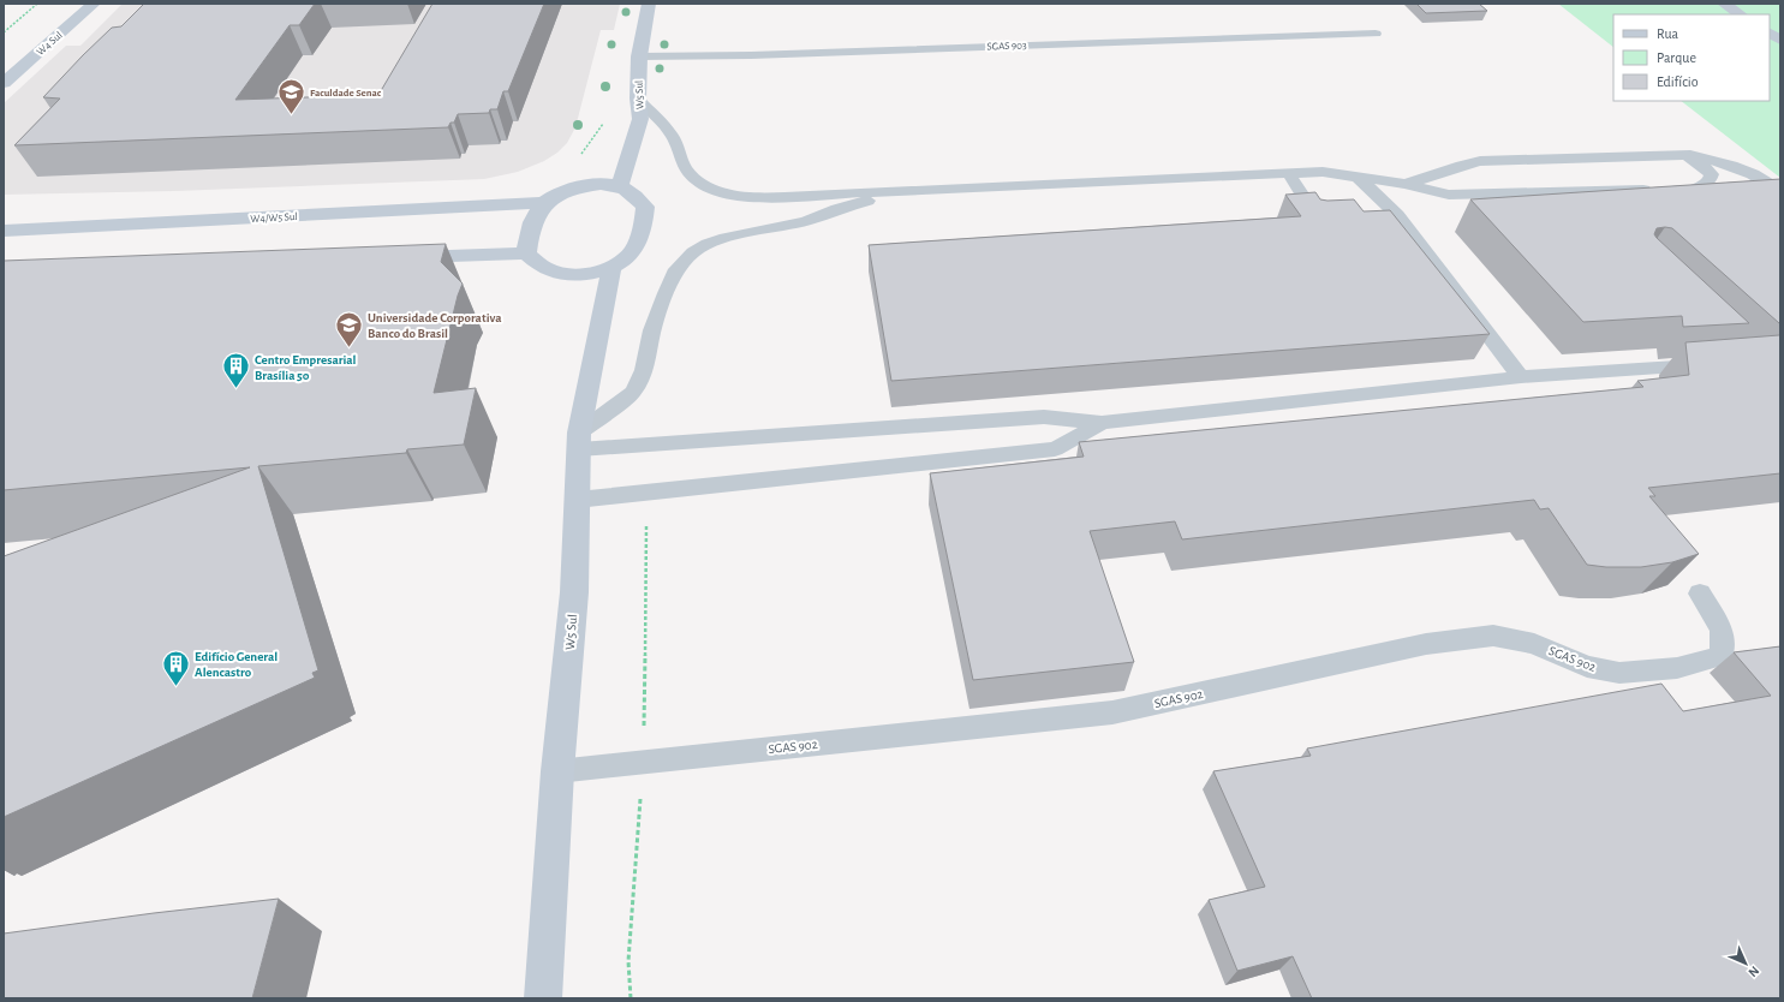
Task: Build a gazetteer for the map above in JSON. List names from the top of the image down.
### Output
{
  "streets": {
    "main road": ["W4 Sul", "W5 Sul", "W4/W5 Sul"],
    "lane": ["SGAS 903", "SGAS 902"]
  },
  "crossings": [
    ["SGAS 903", "W5 Sul"],
    ["W5 Sul", "W4/W5 Sul"],
    ["W5 Sul", "SGAS 902"]
  ],
  "places": {
    "school or university": ["Faculdade Senac", "Universidade Corporativa Banco do Brasil"],
    "building": ["Centro Empresarial Brasília 50", "Edifício General Alencastro"]
  },
  "legend": ["Rua", "Parque", "Edifício"],
  "north": "bottom right"
}
